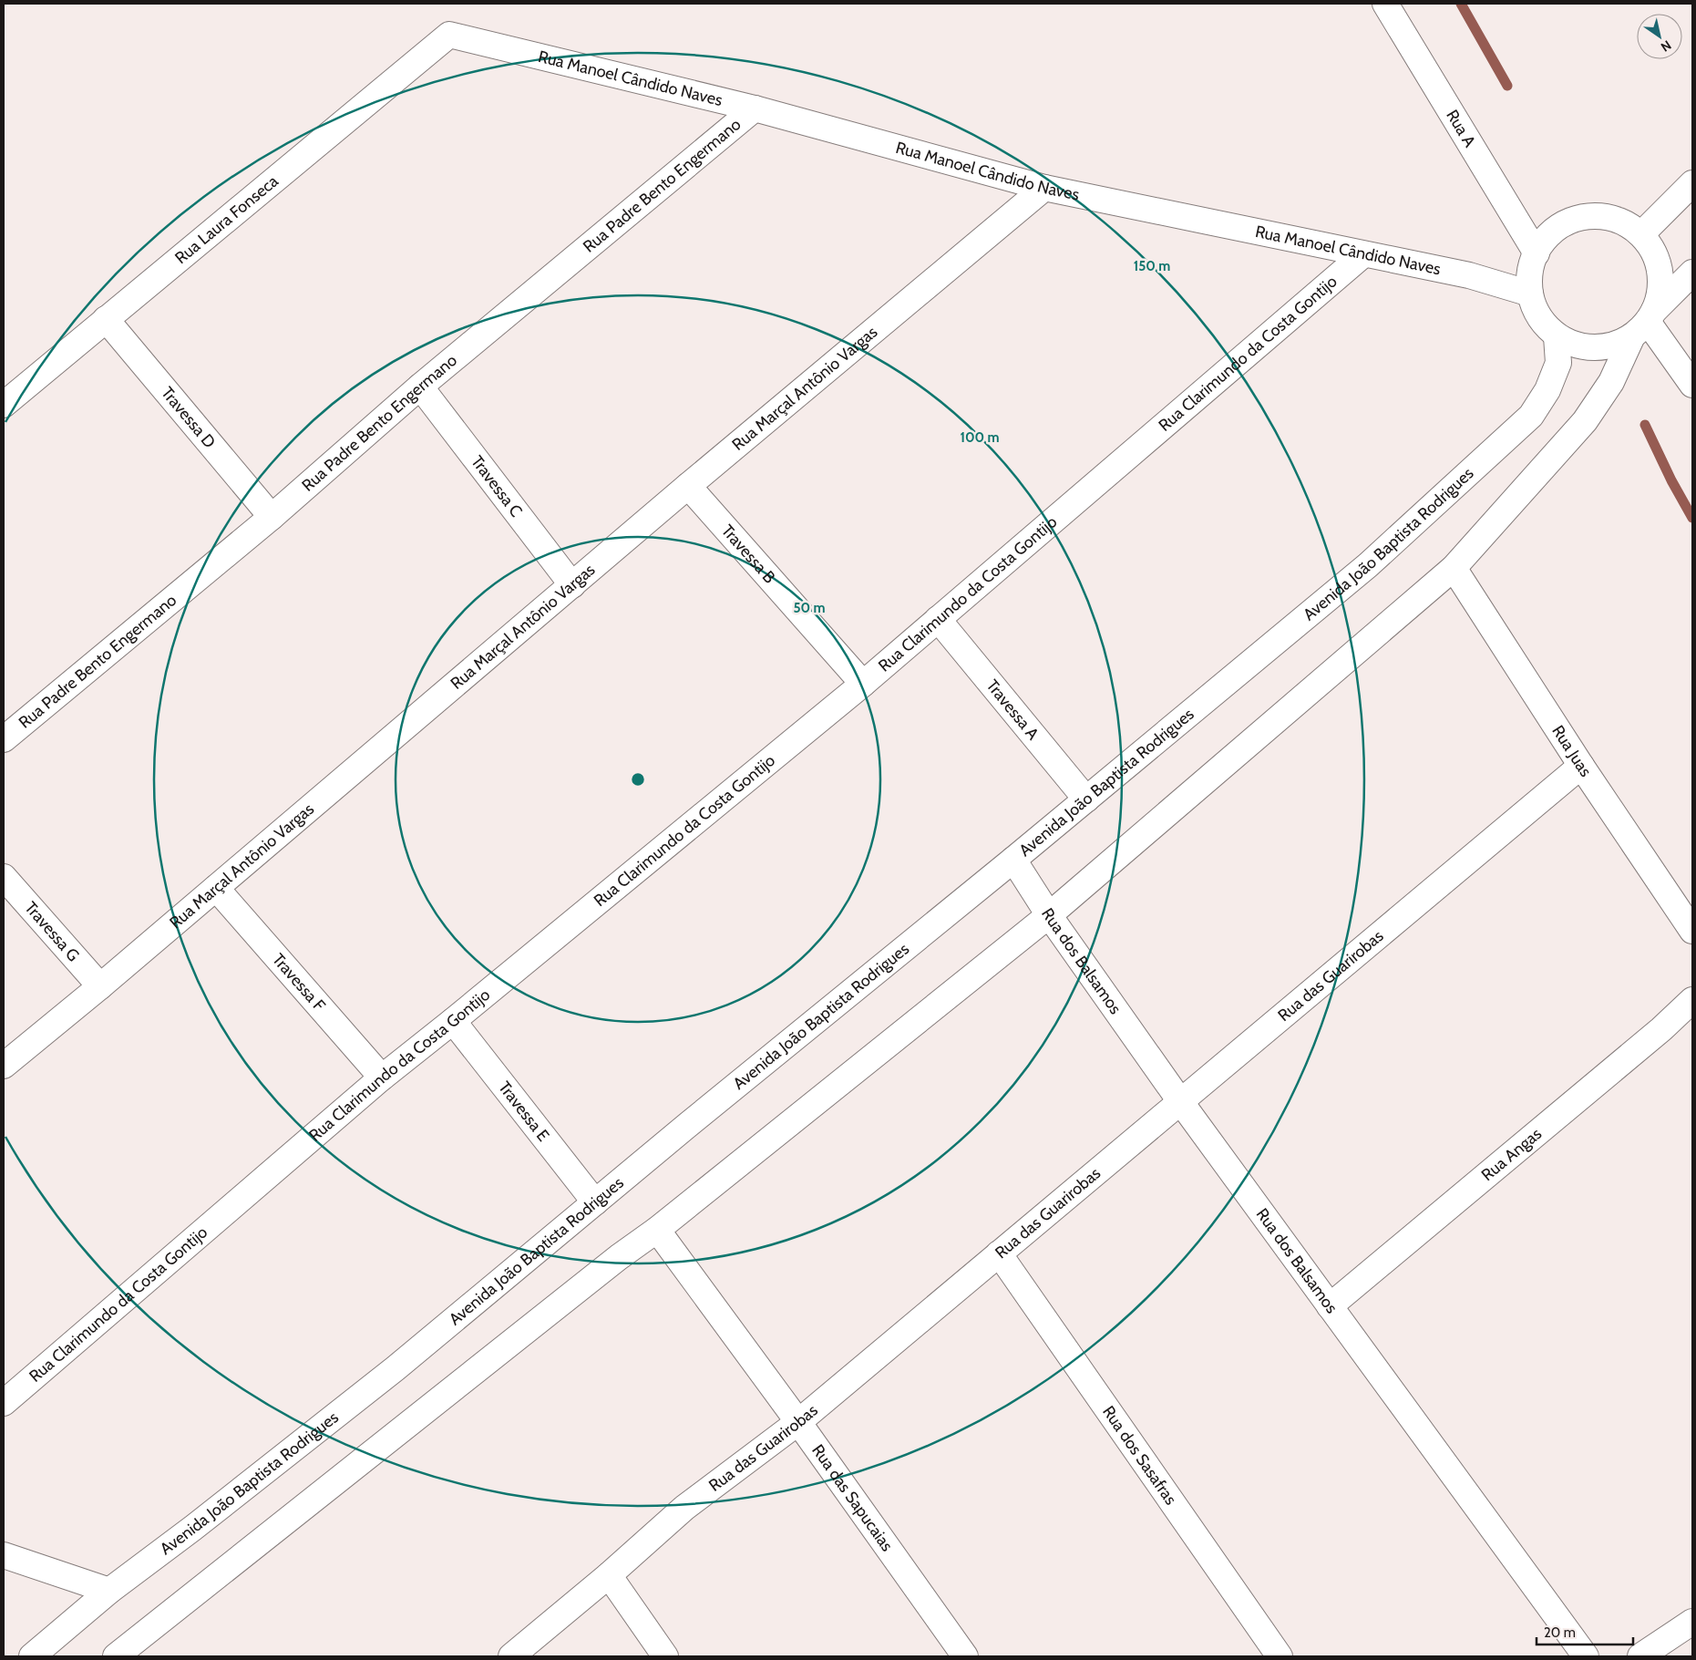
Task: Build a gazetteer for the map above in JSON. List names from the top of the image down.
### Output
{
  "streets": {
    "street": [
      "Rua Manoel Cândido Naves",
      "Rua A",
      "Rua Padre Bento Engermano",
      "Rua Laura Fonseca",
      "Rua Clarimundo da Costa Gontijo",
      "Rua Marçal Antônio Vargas",
      "Travessa D",
      "Travessa C",
      "Avenida João Baptista Rodrigues",
      "Travessa B",
      "Travessa A",
      "Rua Juas",
      "Travessa G",
      "Rua dos Balsamos",
      "Rua das Guarirobas",
      "Travessa F",
      "Travessa E",
      "Rua Angas",
      "Rua dos Sasafras",
      "Rua das Sapucaias"
    ]
  },
  "crossings": [
    ["Rua Manoel Cândido Naves", "Rua A"],
    ["Rua Manoel Cândido Naves", "Rua Padre Bento Engermano"],
    ["Rua Manoel Cândido Naves", "Rua Laura Fonseca"],
    ["Rua Manoel Cândido Naves", "Rua Clarimundo da Costa Gontijo"],
    ["Rua Manoel Cândido Naves", "Rua Marçal Antônio Vargas"],
    ["Rua Manoel Cândido Naves", "Avenida João Baptista Rodrigues"],
    ["Rua A", "Avenida João Baptista Rodrigues"],
    ["Rua Padre Bento Engermano", "Travessa D"],
    ["Rua Padre Bento Engermano", "Travessa C"],
    ["Rua Laura Fonseca", "Travessa D"],
    ["Rua Clarimundo da Costa Gontijo", "Travessa B"],
    ["Rua Clarimundo da Costa Gontijo", "Travessa A"],
    ["Rua Clarimundo da Costa Gontijo", "Travessa F"],
    ["Rua Clarimundo da Costa Gontijo", "Travessa E"],
    ["Rua Marçal Antônio Vargas", "Travessa C"],
    ["Rua Marçal Antônio Vargas", "Travessa B"],
    ["Rua Marçal Antônio Vargas", "Travessa G"],
    ["Rua Marçal Antônio Vargas", "Travessa F"],
    ["Avenida João Baptista Rodrigues", "Travessa A"],
    ["Avenida João Baptista Rodrigues", "Rua dos Balsamos"],
    ["Avenida João Baptista Rodrigues", "Travessa E"],
    ["Rua Juas", "Rua das Guarirobas"],
    ["Rua dos Balsamos", "Rua das Guarirobas"],
    ["Rua dos Balsamos", "Rua Angas"],
    ["Rua das Guarirobas", "Rua dos Sasafras"],
    ["Rua das Guarirobas", "Rua das Sapucaias"]
  ],
  "scale_bar": "20 m",
  "north": "bottom right",
  "rings": ["150 m", "100 m", "50 m"]
}
